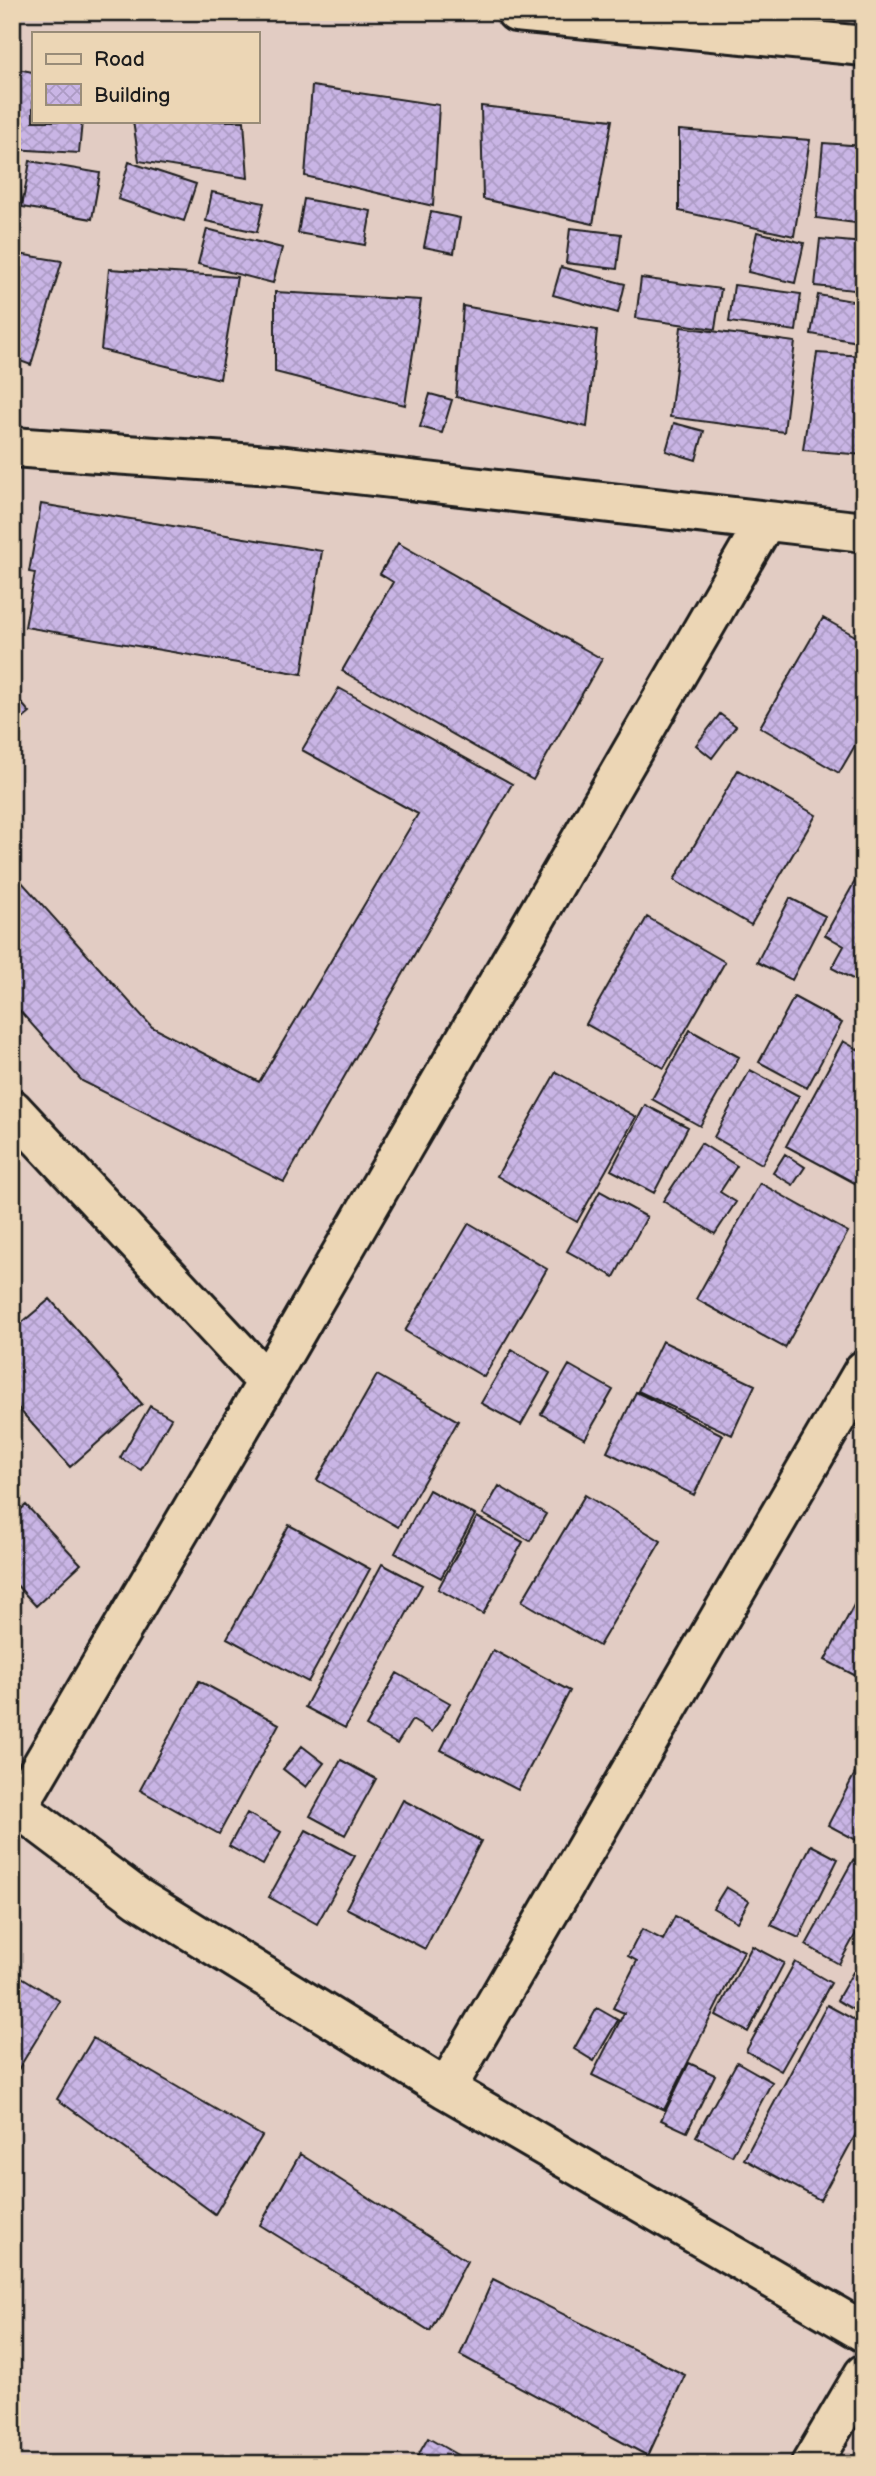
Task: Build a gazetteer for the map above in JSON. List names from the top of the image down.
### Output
{
  "legend": ["Road", "Building"]
}
